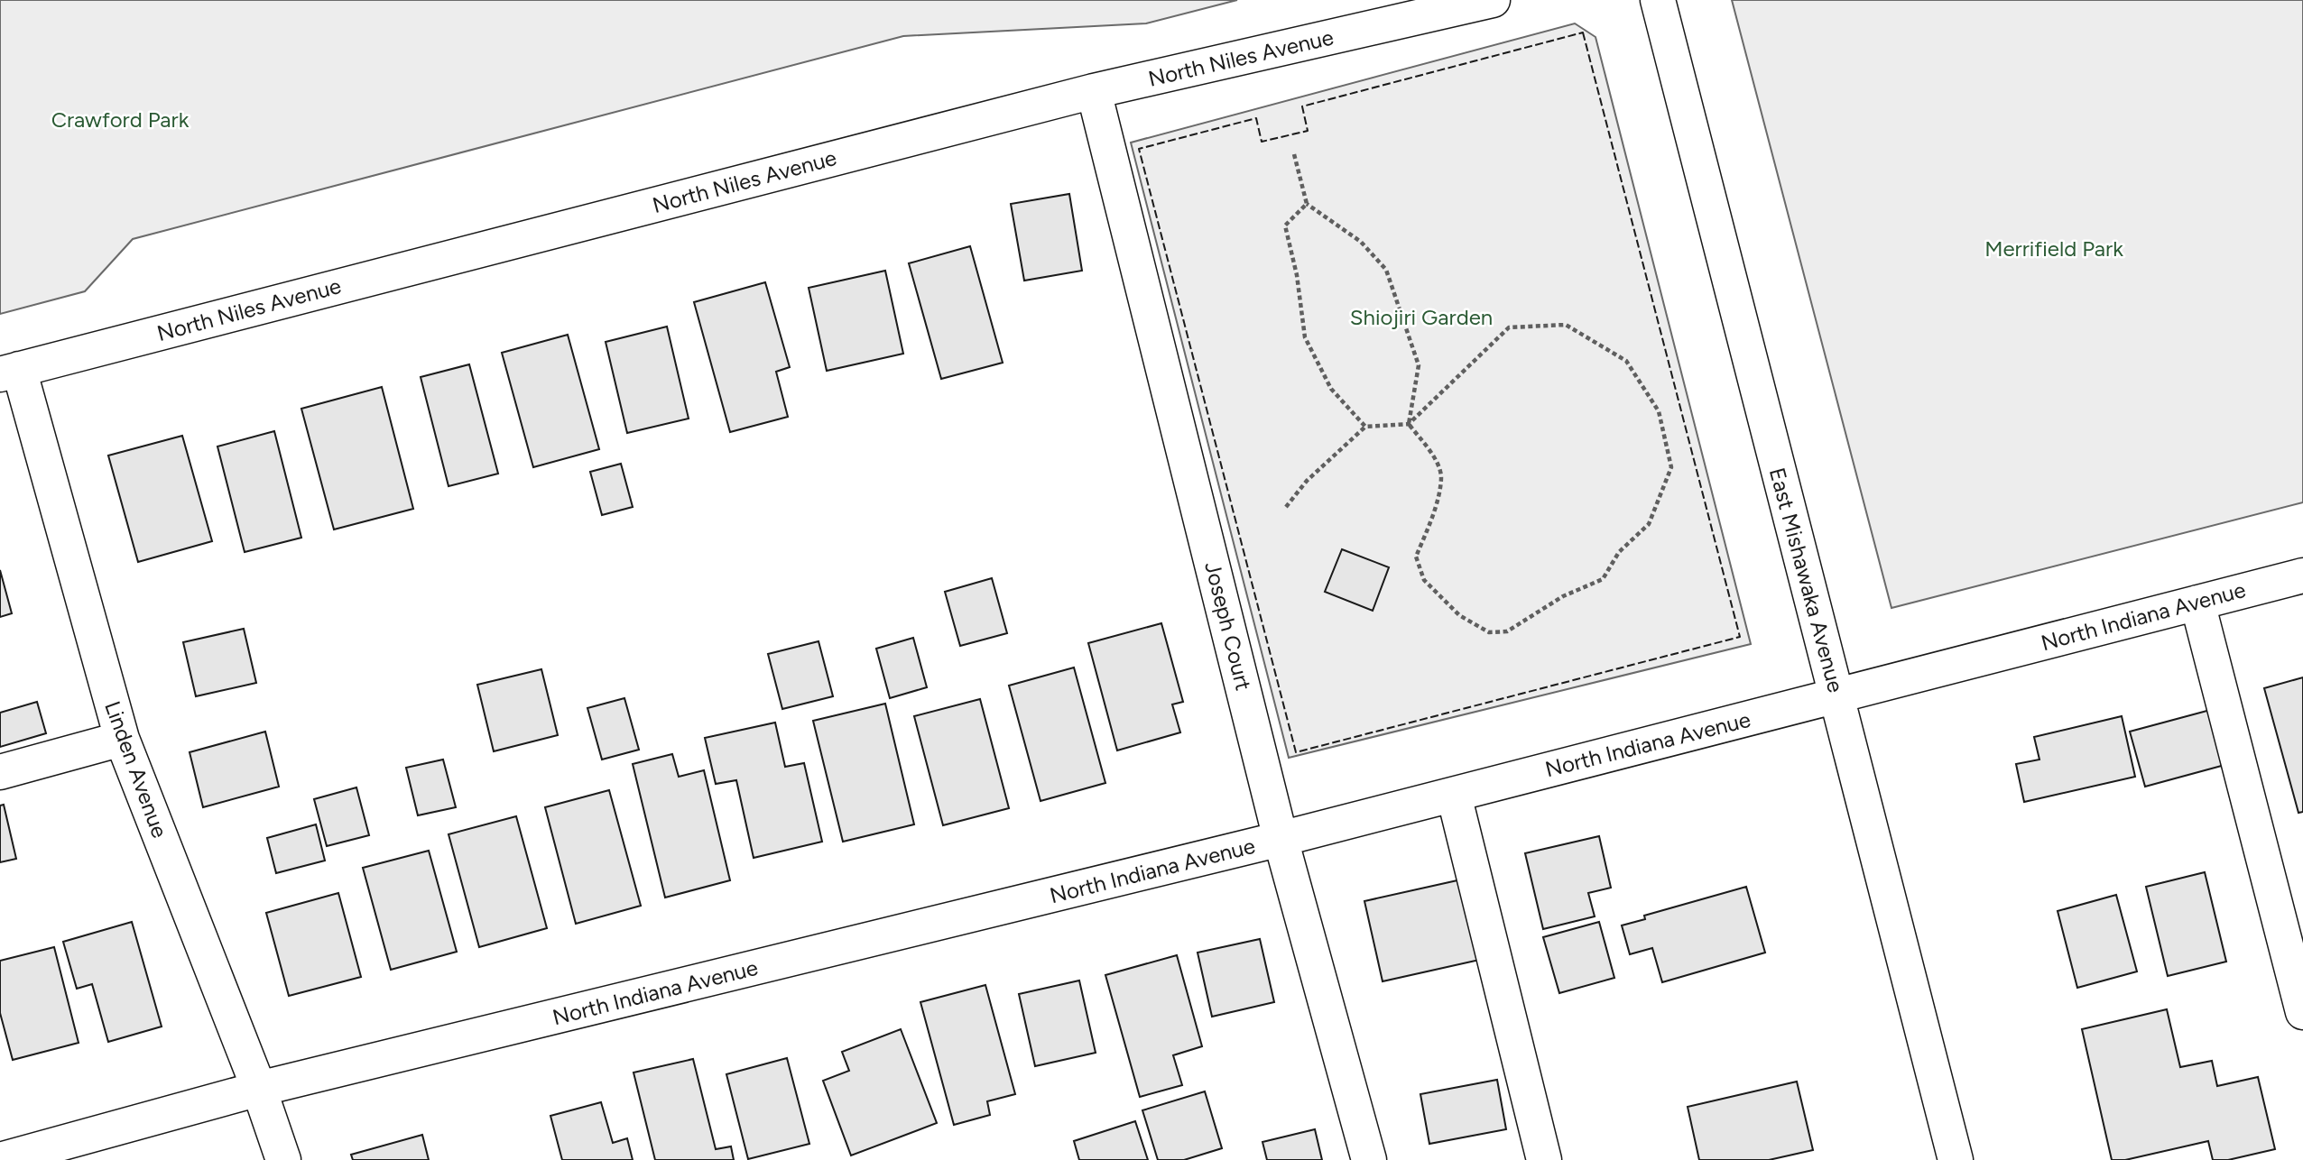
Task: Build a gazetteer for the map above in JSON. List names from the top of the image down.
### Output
{
  "streets": {
    "street": [
      "North Niles Avenue",
      "East Mishawaka Avenue",
      "North Indiana Avenue",
      "Joseph Court",
      "Linden Avenue"
    ]
  },
  "crossings": [
    ["North Niles Avenue", "Joseph Court"],
    ["North Niles Avenue", "Linden Avenue"],
    ["East Mishawaka Avenue", "North Indiana Avenue"],
    ["North Indiana Avenue", "Joseph Court"],
    ["North Indiana Avenue", "Linden Avenue"]
  ],
  "parks": ["Crawford Park", "Merrifield Park", "Shiojiri Garden"]
}
